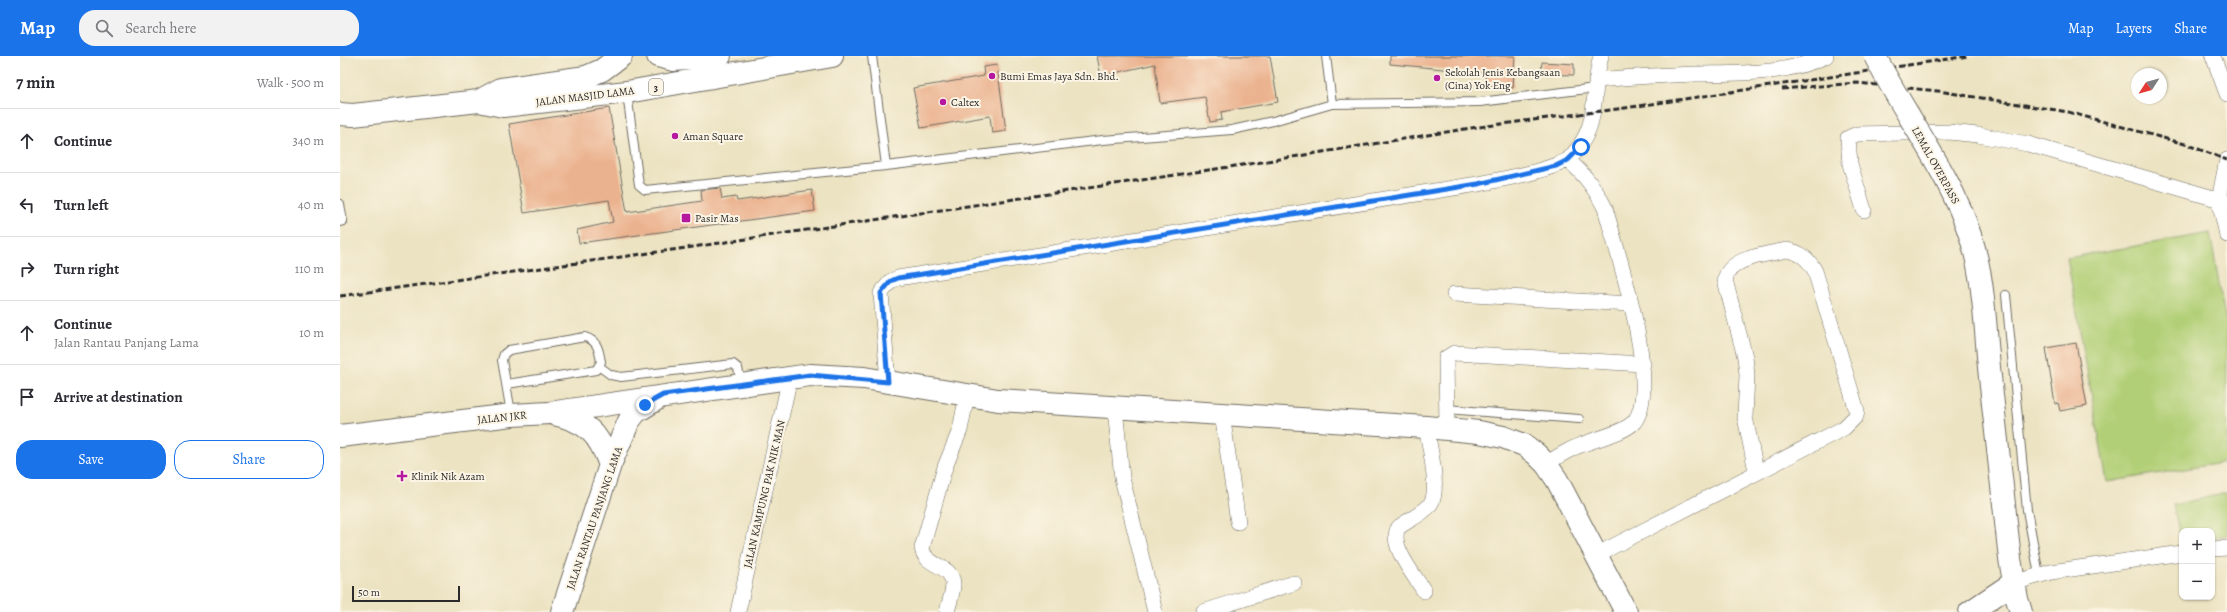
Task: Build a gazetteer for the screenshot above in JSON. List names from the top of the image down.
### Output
{
  "streets": {
    "main road": [
      "3",
      "JALAN MASJID LAMA",
      "LEMAL OVERPASS",
      "JALAN JKR",
      "JALAN RANTAU PANJANG LAMA"
    ],
    "street": ["JALAN KAMPUNG PAK NIK MAN"]
  },
  "crossings": [
    ["JALAN JKR", "JALAN KAMPUNG PAK NIK MAN"],
    ["JALAN JKR", "JALAN RANTAU PANJANG LAMA"]
  ],
  "places": {
    "other": [
      "Bumi Emas Jaya Sdn. Bhd.",
      "Sekolah Jenis Kebangsaan (Cina) Yok Eng",
      "Caltex",
      "Aman Square"
    ],
    "transit": ["Pasir Mas"],
    "health": ["Klinik Nik Azam"]
  },
  "scale_bar": "50 m",
  "north": "bottom left",
  "page": {
    "header": "Map",
    "search": "Search here",
    "nav": ["Map", "Layers", "Share"],
    "heading": ["7 min", "Walk · 500 m"],
    "list": [
      ["Continue", "340 m"],
      ["Turn left", "40 m"],
      ["Turn right", "110 m"],
      ["Continue", "Jalan Rantau Panjang Lama", "10 m"],
      "Arrive at destination"
    ],
    "buttons": ["Save", "Share"],
    "map_buttons": ["+", "−"],
    "scale": "50 m"
  }
}
